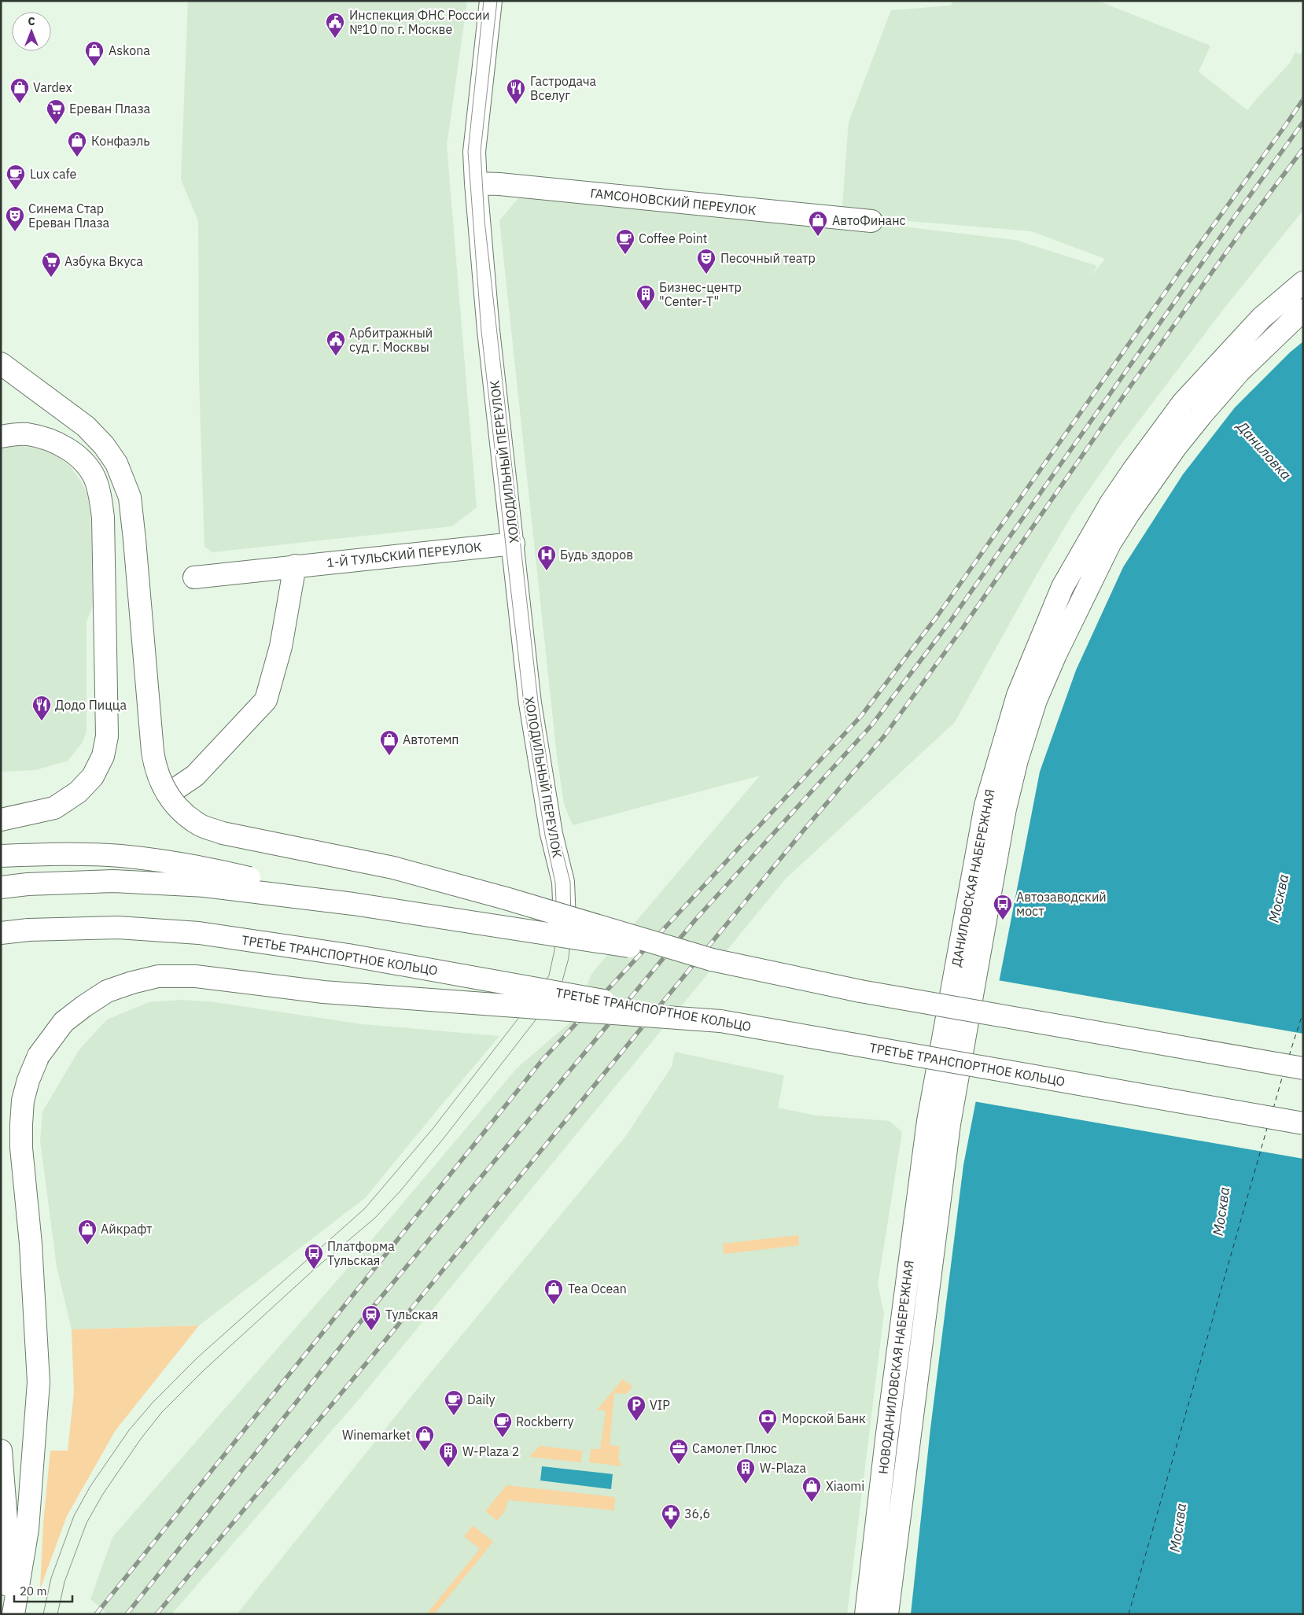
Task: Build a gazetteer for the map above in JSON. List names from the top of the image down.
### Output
{
  "streets": {
    "main road": [
      "ГАМСОНОВСКИЙ ПЕРЕУЛОК",
      "ХОЛОДИЛЬНЫЙ ПЕРЕУЛОК",
      "1-Й ТУЛЬСКИЙ ПЕРЕУЛОК",
      "ДАНИЛОВСКАЯ НАБЕРЕЖНАЯ",
      "ТРЕТЬЕ ТРАНСПОРТНОЕ КОЛЬЦО",
      "НОВОДАНИЛОВСКАЯ НАБЕРЕЖНАЯ"
    ]
  },
  "crossings": [
    ["ГАМСОНОВСКИЙ ПЕРЕУЛОК", "ХОЛОДИЛЬНЫЙ ПЕРЕУЛОК"],
    ["ХОЛОДИЛЬНЫЙ ПЕРЕУЛОК", "1-Й ТУЛЬСКИЙ ПЕРЕУЛОК"],
    ["ДАНИЛОВСКАЯ НАБЕРЕЖНАЯ", "НОВОДАНИЛОВСКАЯ НАБЕРЕЖНАЯ"]
  ],
  "water": ["Даниловка", "Москва"],
  "places": {
    "public building": ["Инспекция ФНС России №10 по г. Москве", "Арбитражный суд г. Москвы"],
    "shop": [
      "Askona",
      "Vardex",
      "Конфаэль",
      "АвтоФинанс",
      "Автотемп",
      "Айкрафт",
      "Tea Ocean",
      "Winemarket",
      "Xiaomi"
    ],
    "restaurant": ["Гастродача Вселуг", "Додо Пицца"],
    "supermarket": ["Ереван Плаза", "Азбука Вкуса"],
    "cafe": [
      "Lux cafe",
      "Coffee Point",
      "Daily",
      "Rockberry"
    ],
    "theatre": ["Синема Стар Ереван Плаза", "Песочный театр"],
    "building": ["Бизнес-центр \"Center-T\"", "W-Plaza 2", "W-Plaza"],
    "hospital": ["Будь здоров"],
    "bus stop": ["Автозаводский мост", "Платформа Тульская"],
    "station": ["Тульская"],
    "parking": ["VIP"],
    "bank": ["Морской Банк"],
    "office": ["Самолет Плюс"],
    "pharmacy": ["36,6"]
  },
  "scale_bar": "20 m",
  "north": "top"
}
